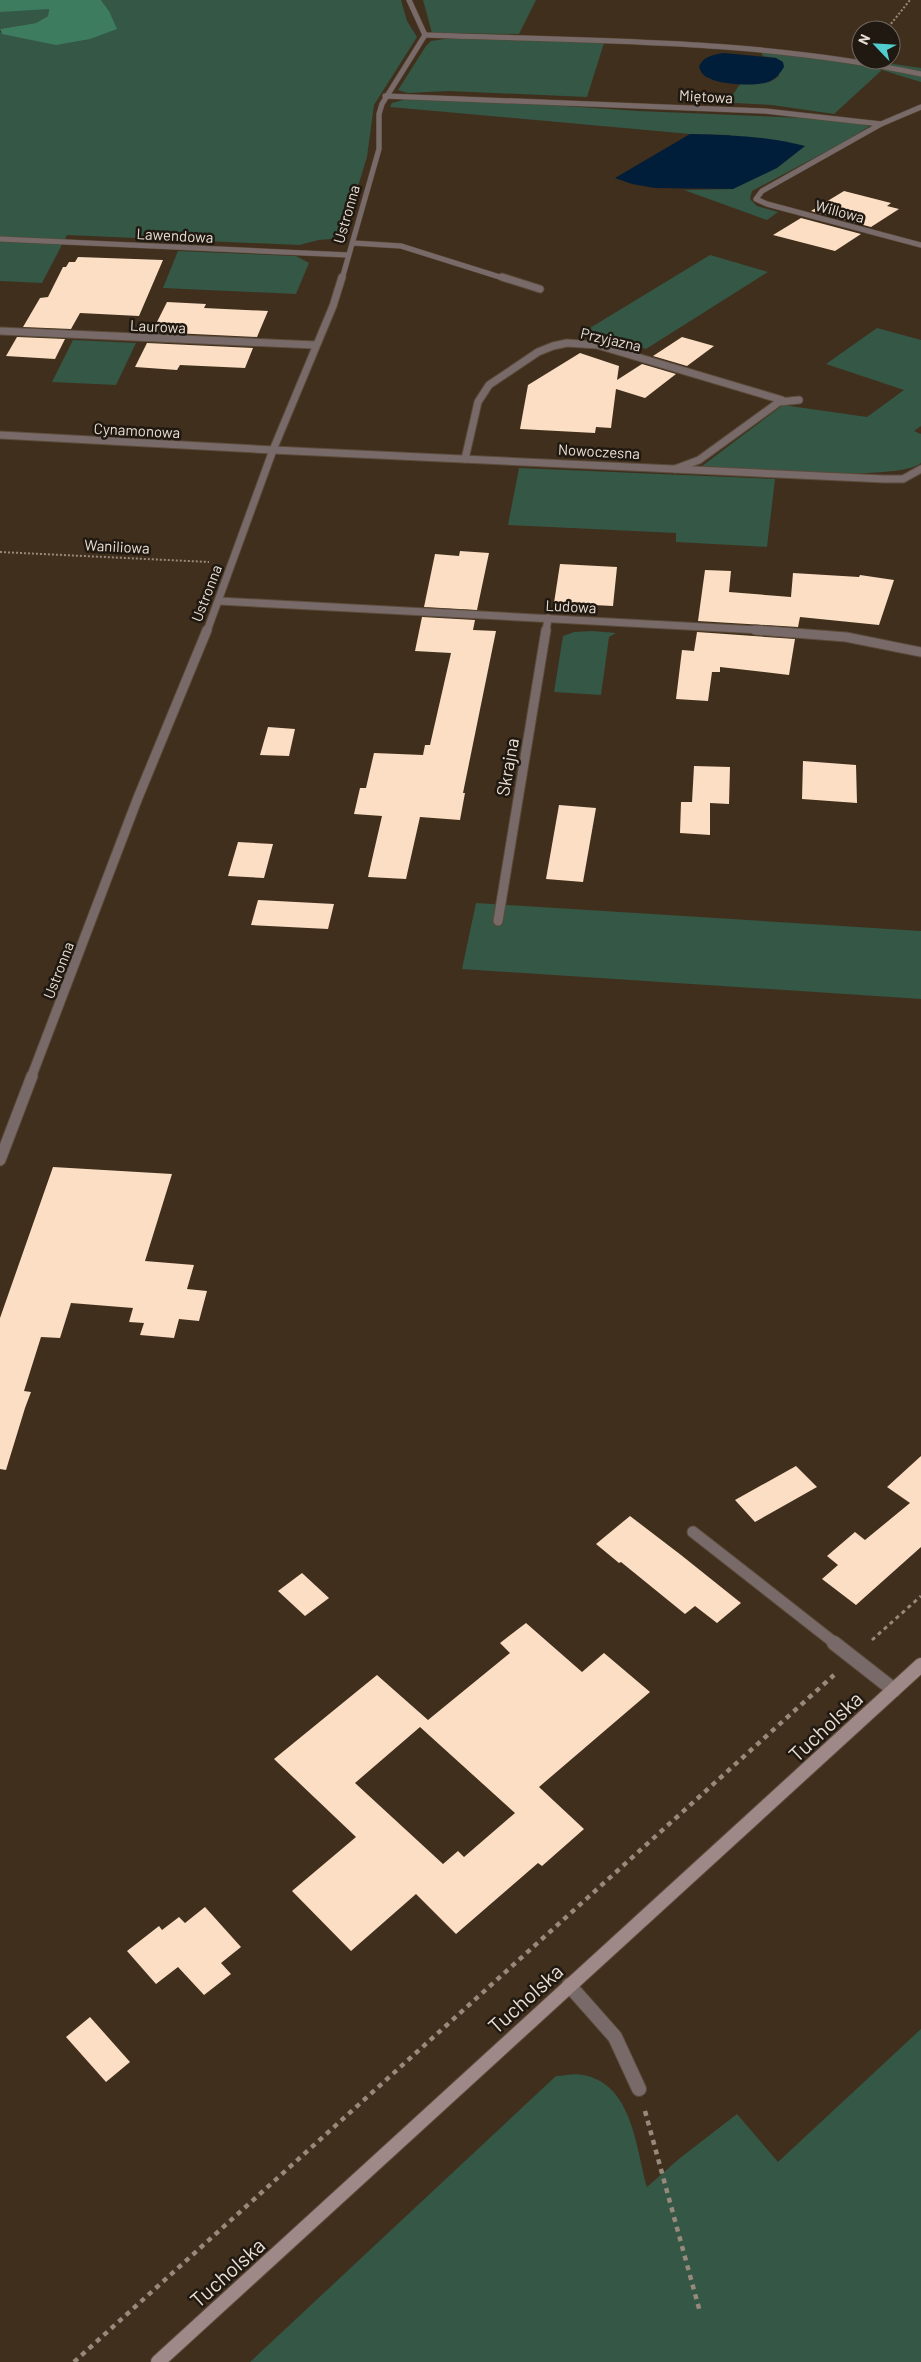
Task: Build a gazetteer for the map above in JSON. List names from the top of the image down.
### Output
{
  "streets": {
    "main road": ["Tucholska"],
    "street": [
      "Miętowa",
      "Willowa",
      "Ustronna",
      "Lawendowa",
      "Laurowa",
      "Przyjazna",
      "Cynamonowa",
      "Nowoczesna",
      "Ludowa",
      "Skrajna"
    ],
    "path": ["Waniliowa"]
  },
  "crossings": [
    ["Miętowa", "Willowa"],
    ["Miętowa", "Ustronna"],
    ["Ustronna", "Lawendowa"],
    ["Ustronna", "Laurowa"],
    ["Ustronna", "Cynamonowa"],
    ["Ustronna", "Nowoczesna"],
    ["Ustronna", "Waniliowa"],
    ["Ustronna", "Ludowa"],
    ["Przyjazna", "Nowoczesna"],
    ["Cynamonowa", "Nowoczesna"],
    ["Ludowa", "Skrajna"]
  ],
  "north": "top left"
}
